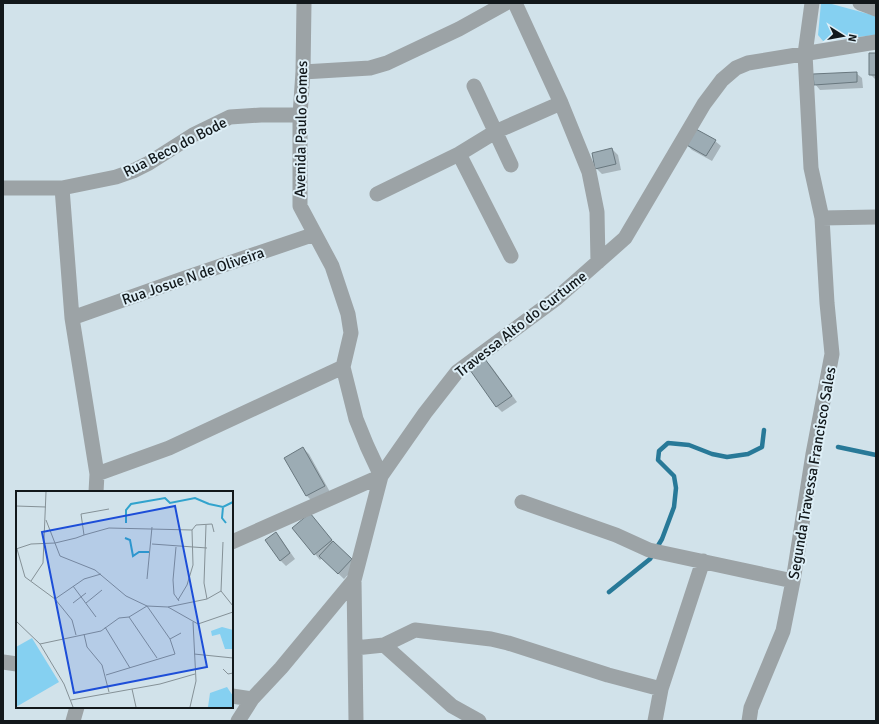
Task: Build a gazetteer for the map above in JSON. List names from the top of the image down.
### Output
{
  "streets": {
    "street": [
      "Avenida Paulo Gomes",
      "Rua Beco do Bode",
      "Rua Josue N de Oliveira",
      "Travessa Alto do Curtume",
      "Segunda Travessa Francisco Sales"
    ]
  },
  "crossings": [
    ["Avenida Paulo Gomes", "Rua Beco do Bode"],
    ["Avenida Paulo Gomes", "Rua Josue N de Oliveira"],
    ["Avenida Paulo Gomes", "Travessa Alto do Curtume"],
    ["Travessa Alto do Curtume", "Segunda Travessa Francisco Sales"]
  ],
  "north": "right"
}
